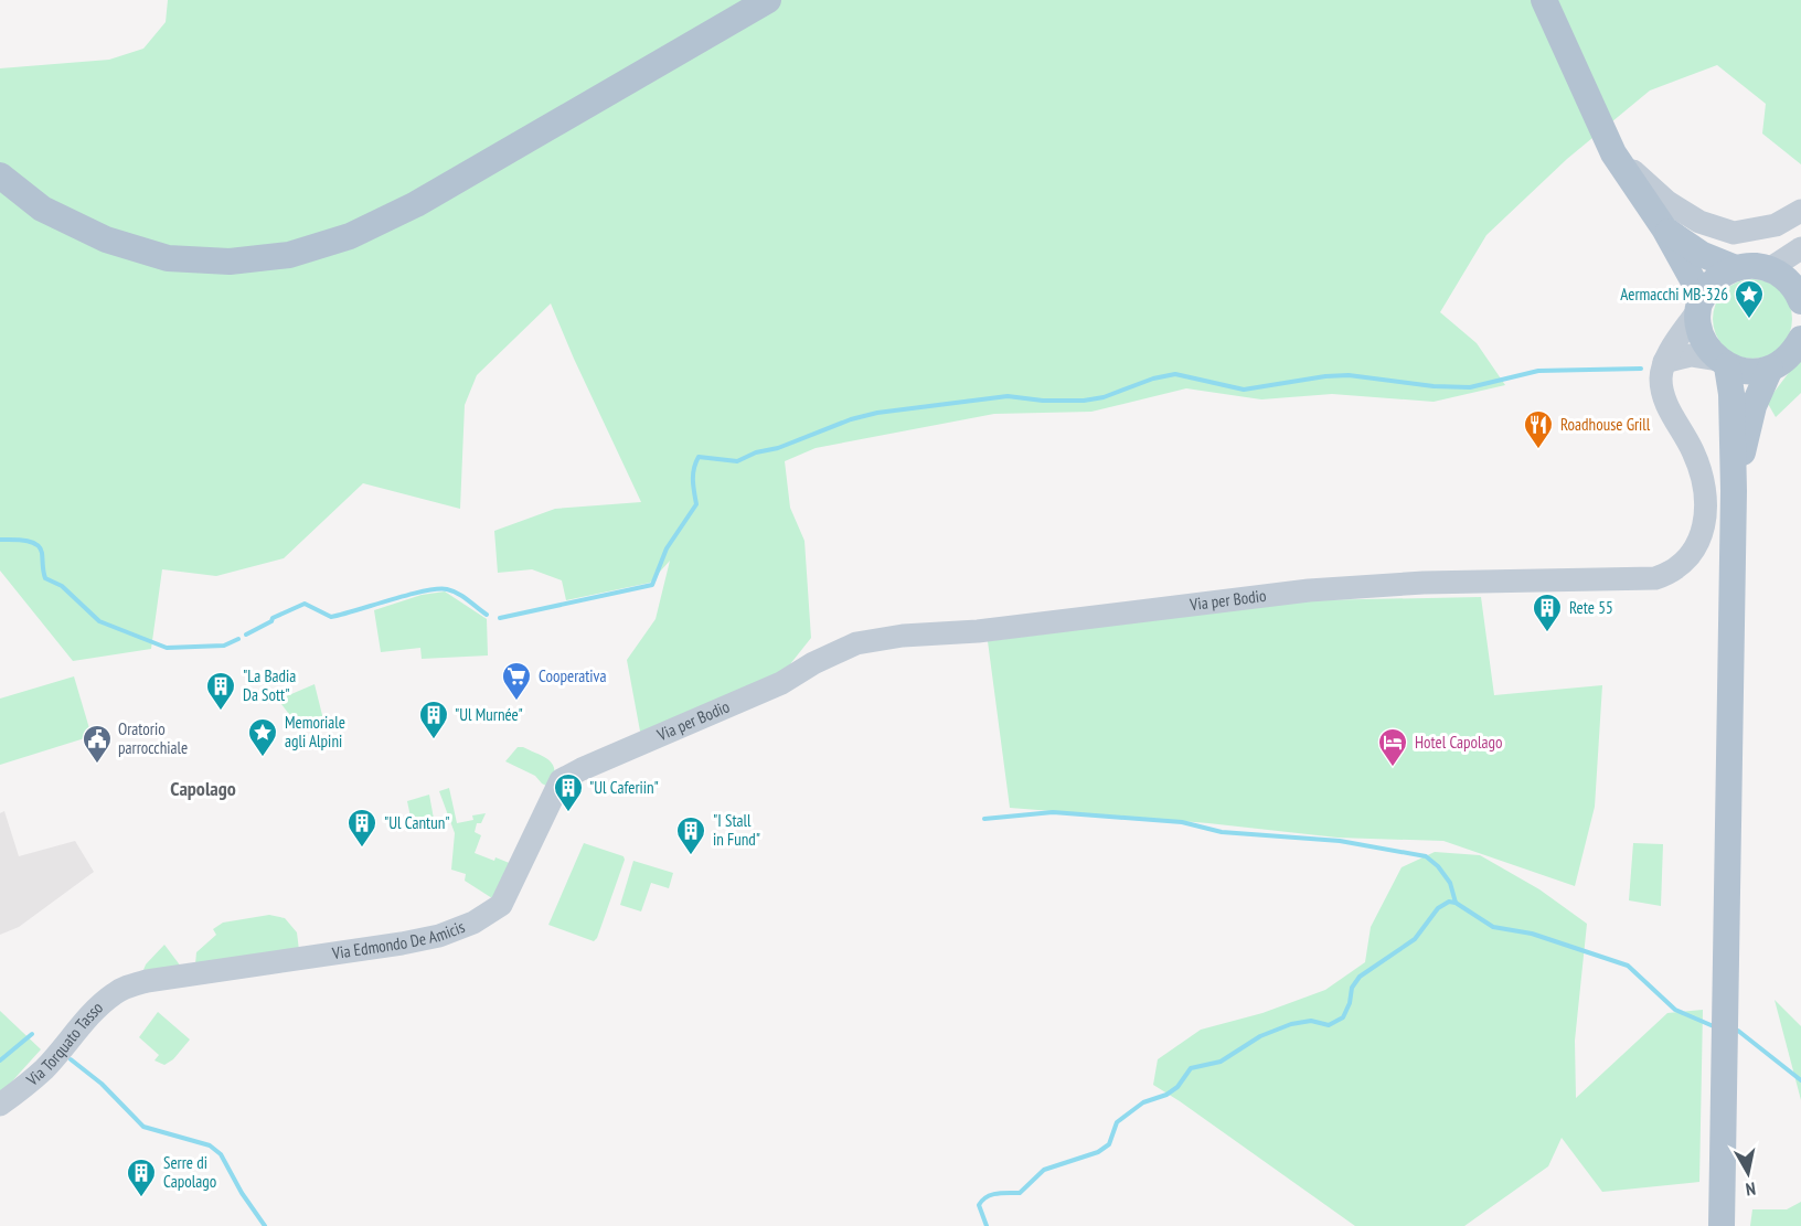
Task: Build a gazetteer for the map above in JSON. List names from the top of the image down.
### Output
{
  "streets": {
    "street": ["Via per Bodio", "Via Edmondo De Amicis", "Via Torquato Tasso"]
  },
  "crossings": [
    ["Via per Bodio", "Via Edmondo De Amicis"],
    ["Via Edmondo De Amicis", "Via Torquato Tasso"]
  ],
  "districts": ["Capolago"],
  "places": {
    "place": ["Aermacchi MB-326", "Memoriale agli Alpini"],
    "restaurant": ["Roadhouse Grill"],
    "building": [
      "Rete 55",
      "\"La Badia Da Sott\"",
      "\"Ul Murnée\"",
      "\"Ul Caferiin\"",
      "\"Ul Cantun\"",
      "\"I Stall in Fund\"",
      "Serre di Capolago"
    ],
    "supermarket": ["Cooperativa"],
    "public building": ["Oratorio parrocchiale"],
    "hotel": ["Hotel Capolago"]
  },
  "north": "bottom"
}
